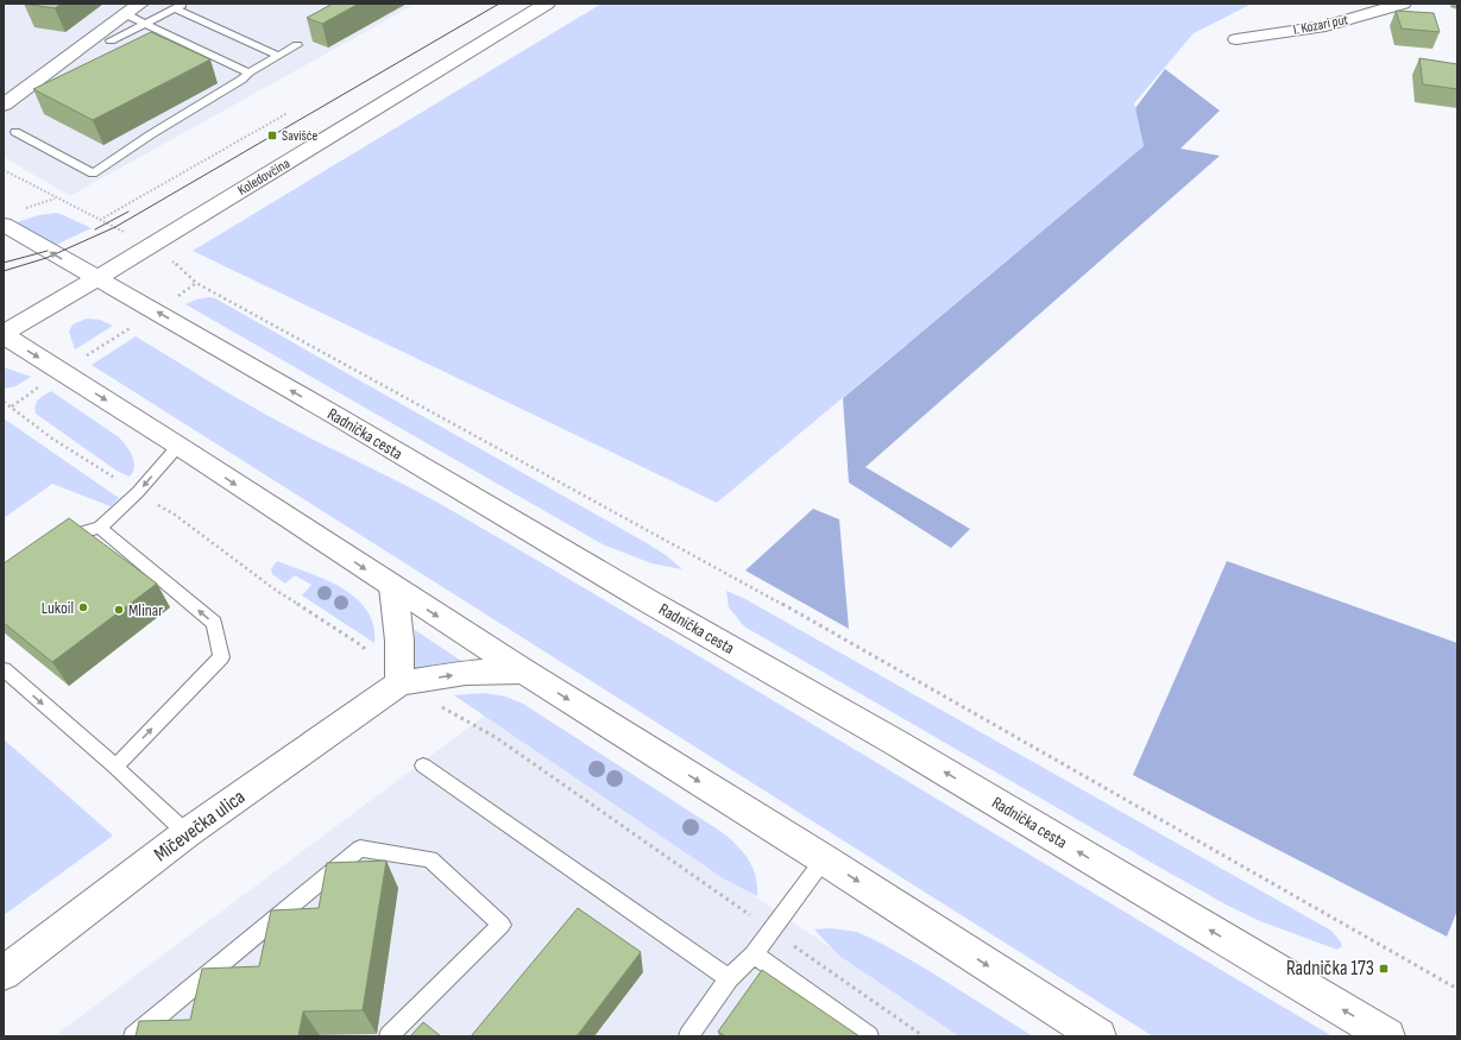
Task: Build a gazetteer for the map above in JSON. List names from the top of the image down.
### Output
{
  "streets": {
    "main road": [
      "I. Kozari put",
      "Koledovčina",
      "Radnička cesta",
      "Mičevečka ulica"
    ]
  },
  "crossings": [
    ["Koledovčina", "Radnička cesta"]
  ],
  "places": {
    "transit": ["Savišće", "Radnička 173"],
    "other": ["Lukoil", "Mlinar"]
  }
}
